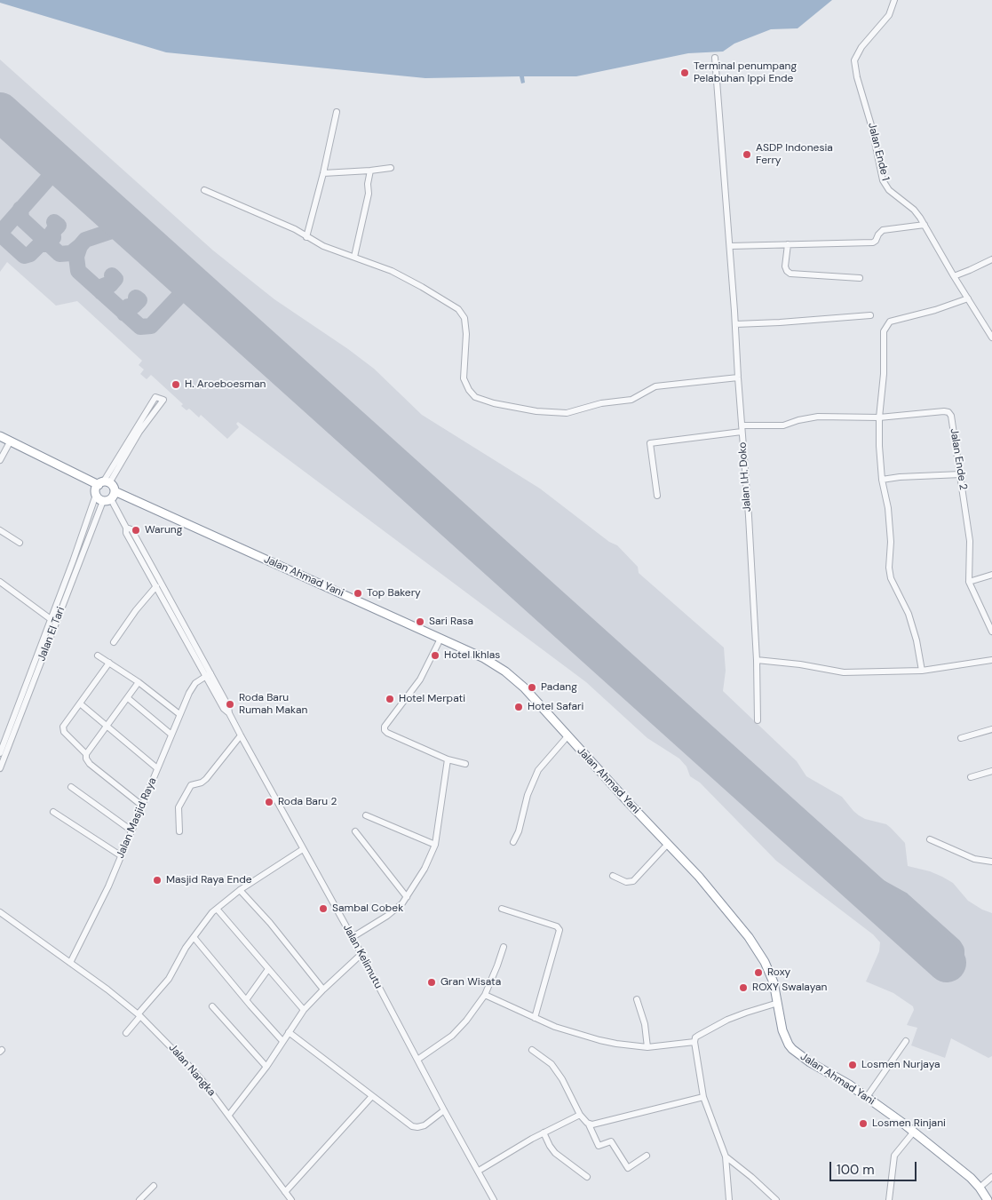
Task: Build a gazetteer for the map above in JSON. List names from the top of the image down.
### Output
{
  "streets": {
    "highway": ["Jalan Ahmad Yani"],
    "street": [
      "Jalan Ende 1",
      "Jalan Ende 2",
      "Jalan I.H. Doko",
      "Jalan El Tari",
      "Jalan Masjid Raya",
      "Jalan Kelimutu",
      "Jalan Nangka"
    ]
  },
  "crossings": [
    ["Jalan Ende 2", "Jalan I.H. Doko"],
    ["Jalan Ahmad Yani", "Jalan El Tari"],
    ["Jalan Masjid Raya", "Jalan Kelimutu"],
    ["Jalan Masjid Raya", "Jalan Nangka"]
  ],
  "places": [
    "Terminal penumpang Pelabuhan Ippi Ende",
    "ASDP Indonesia Ferry",
    "H. Aroeboesman",
    "Warung",
    "Top Bakery",
    "Sari Rasa",
    "Hotel Ikhlas",
    "Padang",
    "Hotel Merpati",
    "Roda Baru Rumah Makan",
    "Hotel Safari",
    "Roda Baru 2",
    "Masjid Raya Ende",
    "Sambal Cobek",
    "Roxy",
    "Gran Wisata",
    "ROXY Swalayan",
    "Losmen Nurjaya",
    "Losmen Rinjani"
  ],
  "scale_bar": "100 m"
}
